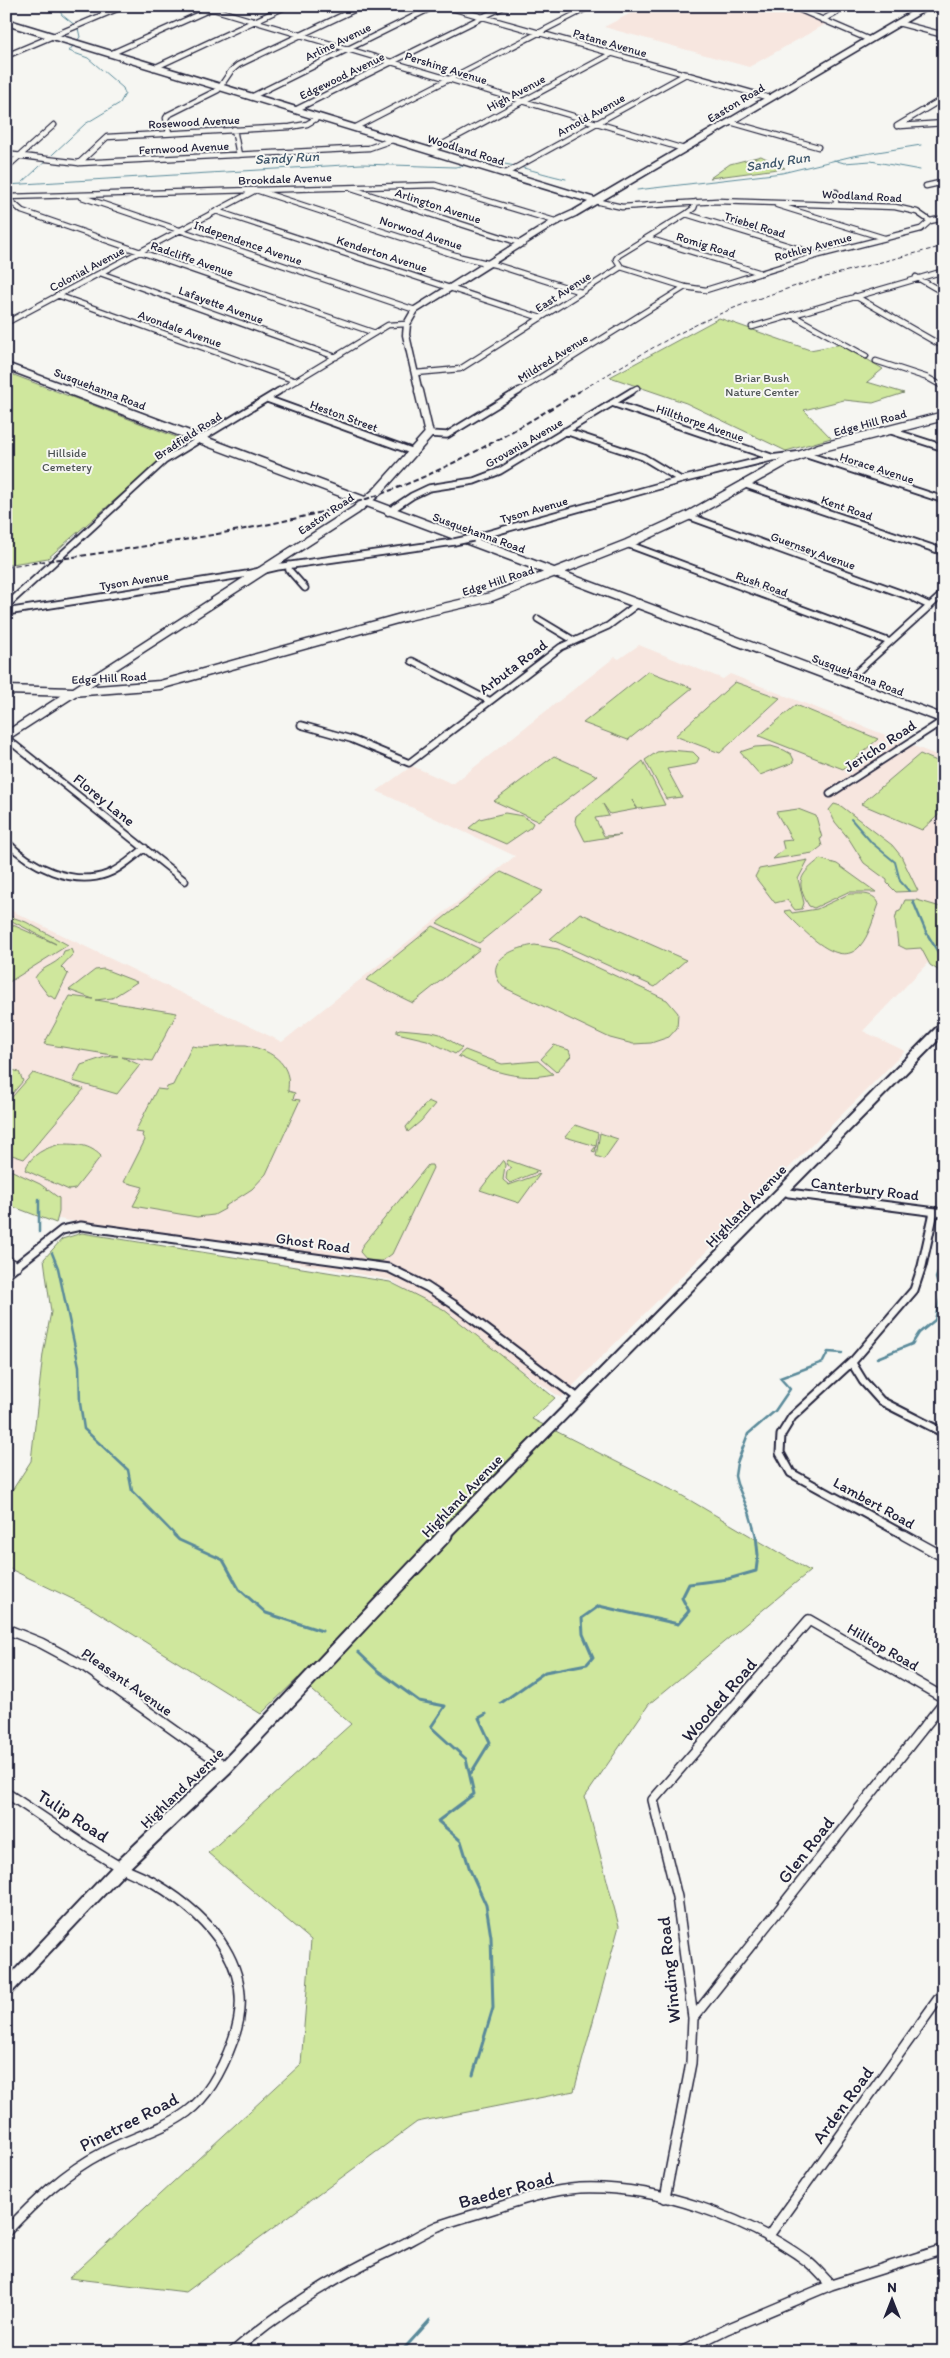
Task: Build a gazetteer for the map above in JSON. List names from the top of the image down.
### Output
{
  "streets": {
    "main road": [
      "Easton Road",
      "Woodland Road",
      "Susquehanna Road",
      "Edge Hill Road",
      "Highland Avenue"
    ],
    "street": [
      "Arline Avenue",
      "Patane Avenue",
      "Pershing Avenue",
      "Edgewood Avenue",
      "High Avenue",
      "Arnold Avenue",
      "Rosewood Avenue",
      "Fernwood Avenue",
      "Brookdale Avenue",
      "Arlington Avenue",
      "Triebel Road",
      "Norwood Avenue",
      "Independence Avenue",
      "Romig Road",
      "Rothley Avenue",
      "Kenderton Avenue",
      "Radcliffe Avenue",
      "Colonial Avenue",
      "East Avenue",
      "Lafayette Avenue",
      "Avondale Avenue",
      "Mildred Avenue",
      "Heston Street",
      "Hillthorpe Avenue",
      "Bradfield Road",
      "Grovania Avenue",
      "Horace Avenue",
      "Kent Road",
      "Tyson Avenue",
      "Guernsey Avenue",
      "Rush Road",
      "Arbuta Road",
      "Jericho Road",
      "Florey Lane",
      "Canterbury Road",
      "Ghost Road",
      "Lambert Road",
      "Hilltop Road",
      "Pleasant Avenue",
      "Wooded Road",
      "Tulip Road",
      "Glen Road",
      "Winding Road",
      "Arden Road",
      "Pinetree Road",
      "Baeder Road"
    ]
  },
  "crossings": [
    ["Arline Avenue", "Pershing Avenue"],
    ["Arline Avenue", "Woodland Road"],
    ["Patane Avenue", "Edgewood Avenue"],
    ["Patane Avenue", "High Avenue"],
    ["Patane Avenue", "Easton Road"],
    ["Patane Avenue", "Arnold Avenue"],
    ["Pershing Avenue", "Edgewood Avenue"],
    ["Pershing Avenue", "High Avenue"],
    ["Pershing Avenue", "Easton Road"],
    ["Pershing Avenue", "Arnold Avenue"],
    ["Edgewood Avenue", "Woodland Road"],
    ["High Avenue", "Woodland Road"],
    ["Easton Road", "Woodland Road"],
    ["Easton Road", "Brookdale Avenue"],
    ["Easton Road", "Arlington Avenue"],
    ["Easton Road", "Norwood Avenue"],
    ["Easton Road", "Independence Avenue"],
    ["Easton Road", "Kenderton Avenue"],
    ["Easton Road", "Mildred Avenue"],
    ["Easton Road", "Susquehanna Road"],
    ["Easton Road", "Heston Street"],
    ["Easton Road", "Edge Hill Road"],
    ["Easton Road", "Bradfield Road"],
    ["Easton Road", "Tyson Avenue"],
    ["Easton Road", "Florey Lane"],
    ["Arnold Avenue", "Woodland Road"],
    ["Rosewood Avenue", "Fernwood Avenue"],
    ["Rosewood Avenue", "Woodland Road"],
    ["Fernwood Avenue", "Woodland Road"],
    ["Woodland Road", "Rothley Avenue"],
    ["Brookdale Avenue", "Arlington Avenue"],
    ["Brookdale Avenue", "Norwood Avenue"],
    ["Brookdale Avenue", "Independence Avenue"],
    ["Brookdale Avenue", "Radcliffe Avenue"],
    ["Brookdale Avenue", "Colonial Avenue"],
    ["Triebel Road", "Rothley Avenue"],
    ["Norwood Avenue", "Colonial Avenue"],
    ["Norwood Avenue", "East Avenue"],
    ["Independence Avenue", "Colonial Avenue"],
    ["Romig Road", "Rothley Avenue"],
    ["Rothley Avenue", "East Avenue"],
    ["Rothley Avenue", "Mildred Avenue"],
    ["Kenderton Avenue", "Colonial Avenue"],
    ["Kenderton Avenue", "East Avenue"],
    ["Radcliffe Avenue", "Colonial Avenue"],
    ["Radcliffe Avenue", "Bradfield Road"],
    ["Colonial Avenue", "Lafayette Avenue"],
    ["Colonial Avenue", "Avondale Avenue"],
    ["Lafayette Avenue", "Bradfield Road"],
    ["Avondale Avenue", "Bradfield Road"],
    ["Susquehanna Road", "Edge Hill Road"],
    ["Susquehanna Road", "Bradfield Road"],
    ["Susquehanna Road", "Grovania Avenue"],
    ["Susquehanna Road", "Arbuta Road"],
    ["Susquehanna Road", "Jericho Road"],
    ["Heston Street", "Bradfield Road"],
    ["Hillthorpe Avenue", "Edge Hill Road"],
    ["Hillthorpe Avenue", "Grovania Avenue"],
    ["Hillthorpe Avenue", "Tyson Avenue"],
    ["Edge Hill Road", "Horace Avenue"],
    ["Edge Hill Road", "Kent Road"],
    ["Edge Hill Road", "Tyson Avenue"],
    ["Edge Hill Road", "Guernsey Avenue"],
    ["Edge Hill Road", "Rush Road"],
    ["Bradfield Road", "Tyson Avenue"],
    ["Horace Avenue", "Tyson Avenue"],
    ["Canterbury Road", "Highland Avenue"],
    ["Highland Avenue", "Ghost Road"],
    ["Highland Avenue", "Pleasant Avenue"],
    ["Highland Avenue", "Tulip Road"],
    ["Highland Avenue", "Pinetree Road"],
    ["Hilltop Road", "Wooded Road"],
    ["Hilltop Road", "Glen Road"],
    ["Wooded Road", "Winding Road"],
    ["Tulip Road", "Pinetree Road"],
    ["Glen Road", "Winding Road"],
    ["Winding Road", "Baeder Road"],
    ["Arden Road", "Baeder Road"]
  ],
  "water": ["Sandy Run"],
  "parks": ["Briar Bush Nature Center", "Hillside Cemetery"],
  "north": "top"
}
